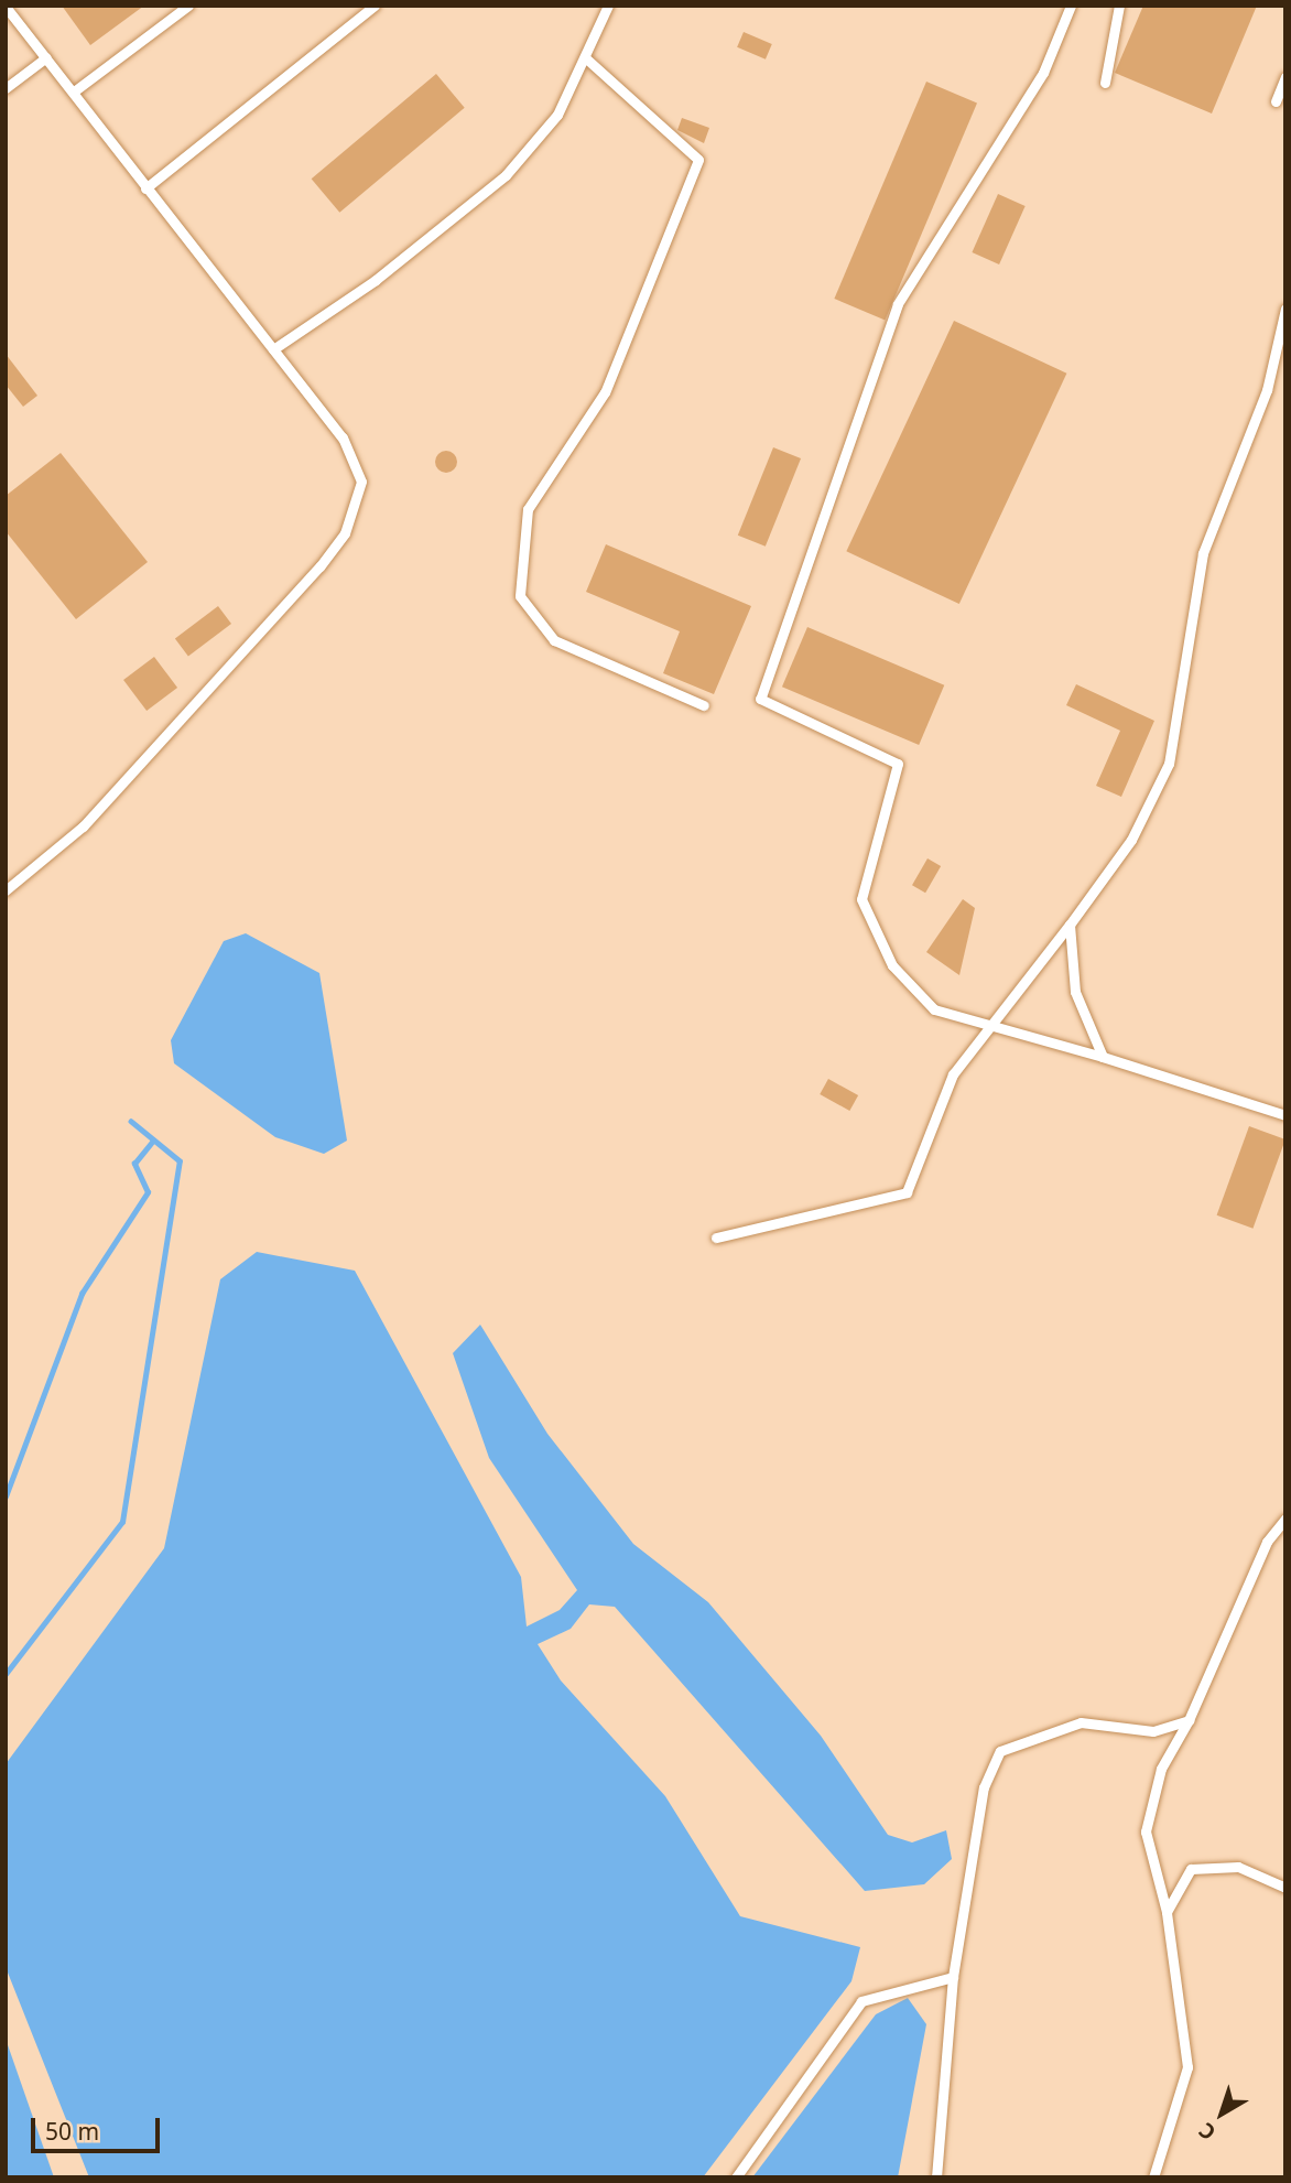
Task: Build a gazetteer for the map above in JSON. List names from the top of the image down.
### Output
{
  "scale_bar": "50 m",
  "north": "bottom left"
}
